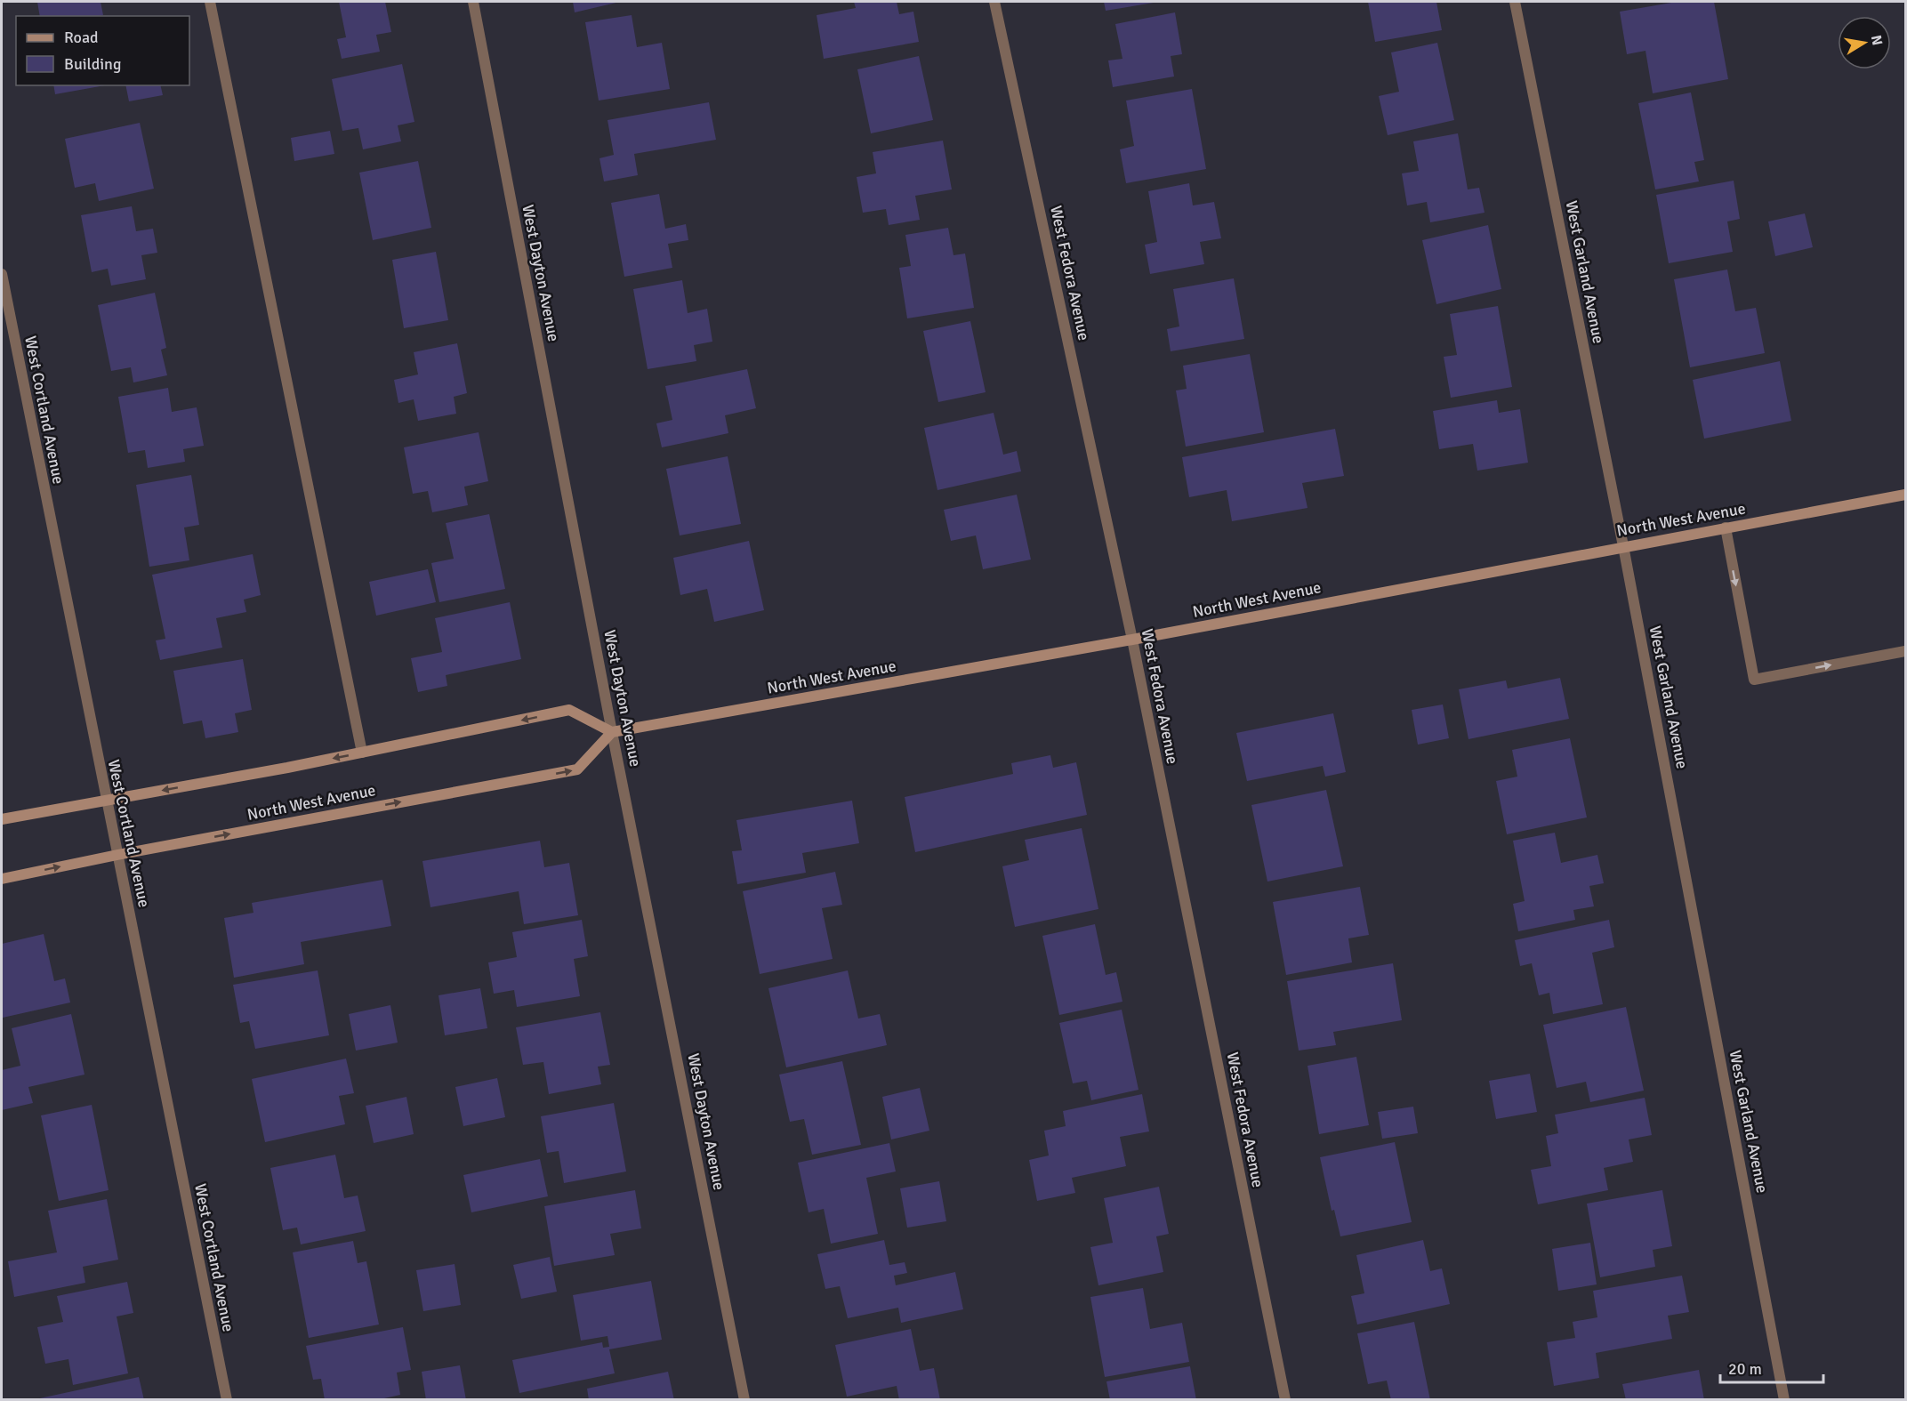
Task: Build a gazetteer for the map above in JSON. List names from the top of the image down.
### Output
{
  "streets": {
    "main road": ["North West Avenue"],
    "street": [
      "West Garland Avenue",
      "West Dayton Avenue",
      "West Fedora Avenue",
      "West Cortland Avenue"
    ]
  },
  "crossings": [
    ["West Garland Avenue", "North West Avenue"],
    ["West Dayton Avenue", "North West Avenue"],
    ["West Fedora Avenue", "North West Avenue"],
    ["West Cortland Avenue", "North West Avenue"]
  ],
  "legend": ["Road", "Building"],
  "scale_bar": "20 m",
  "north": "right"
}
